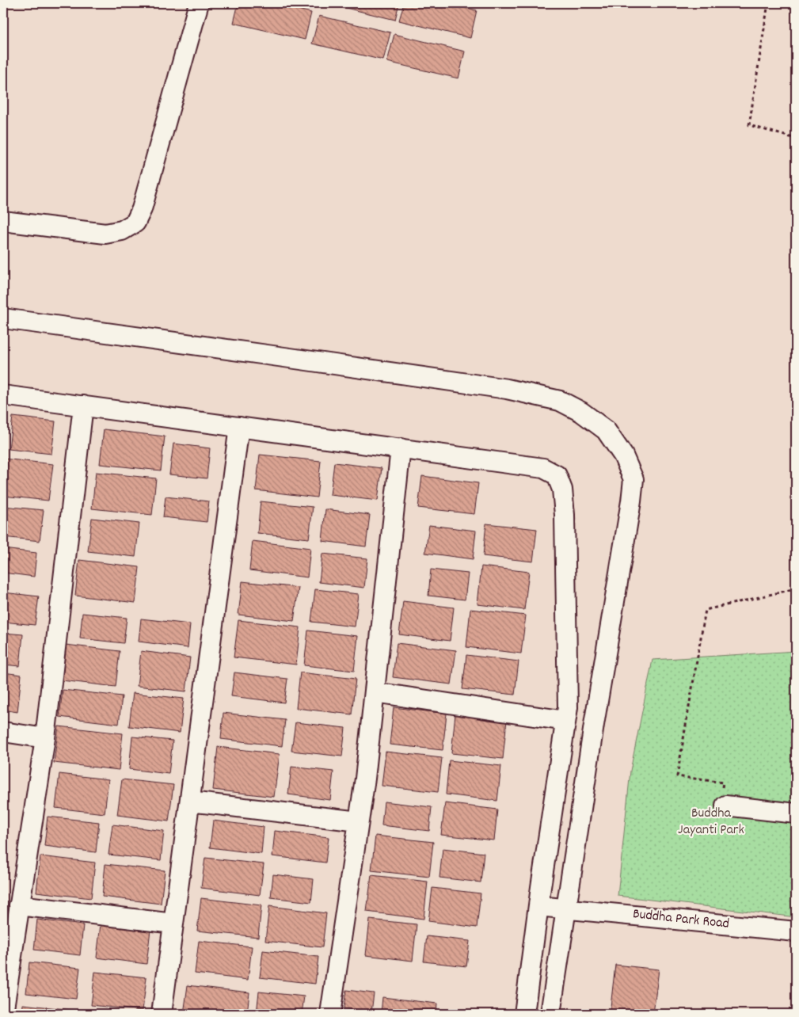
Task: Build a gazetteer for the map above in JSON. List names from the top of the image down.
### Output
{
  "streets": {
    "street": ["Buddha Park Road"]
  },
  "parks": ["Buddha Jayanti Park"]
}
